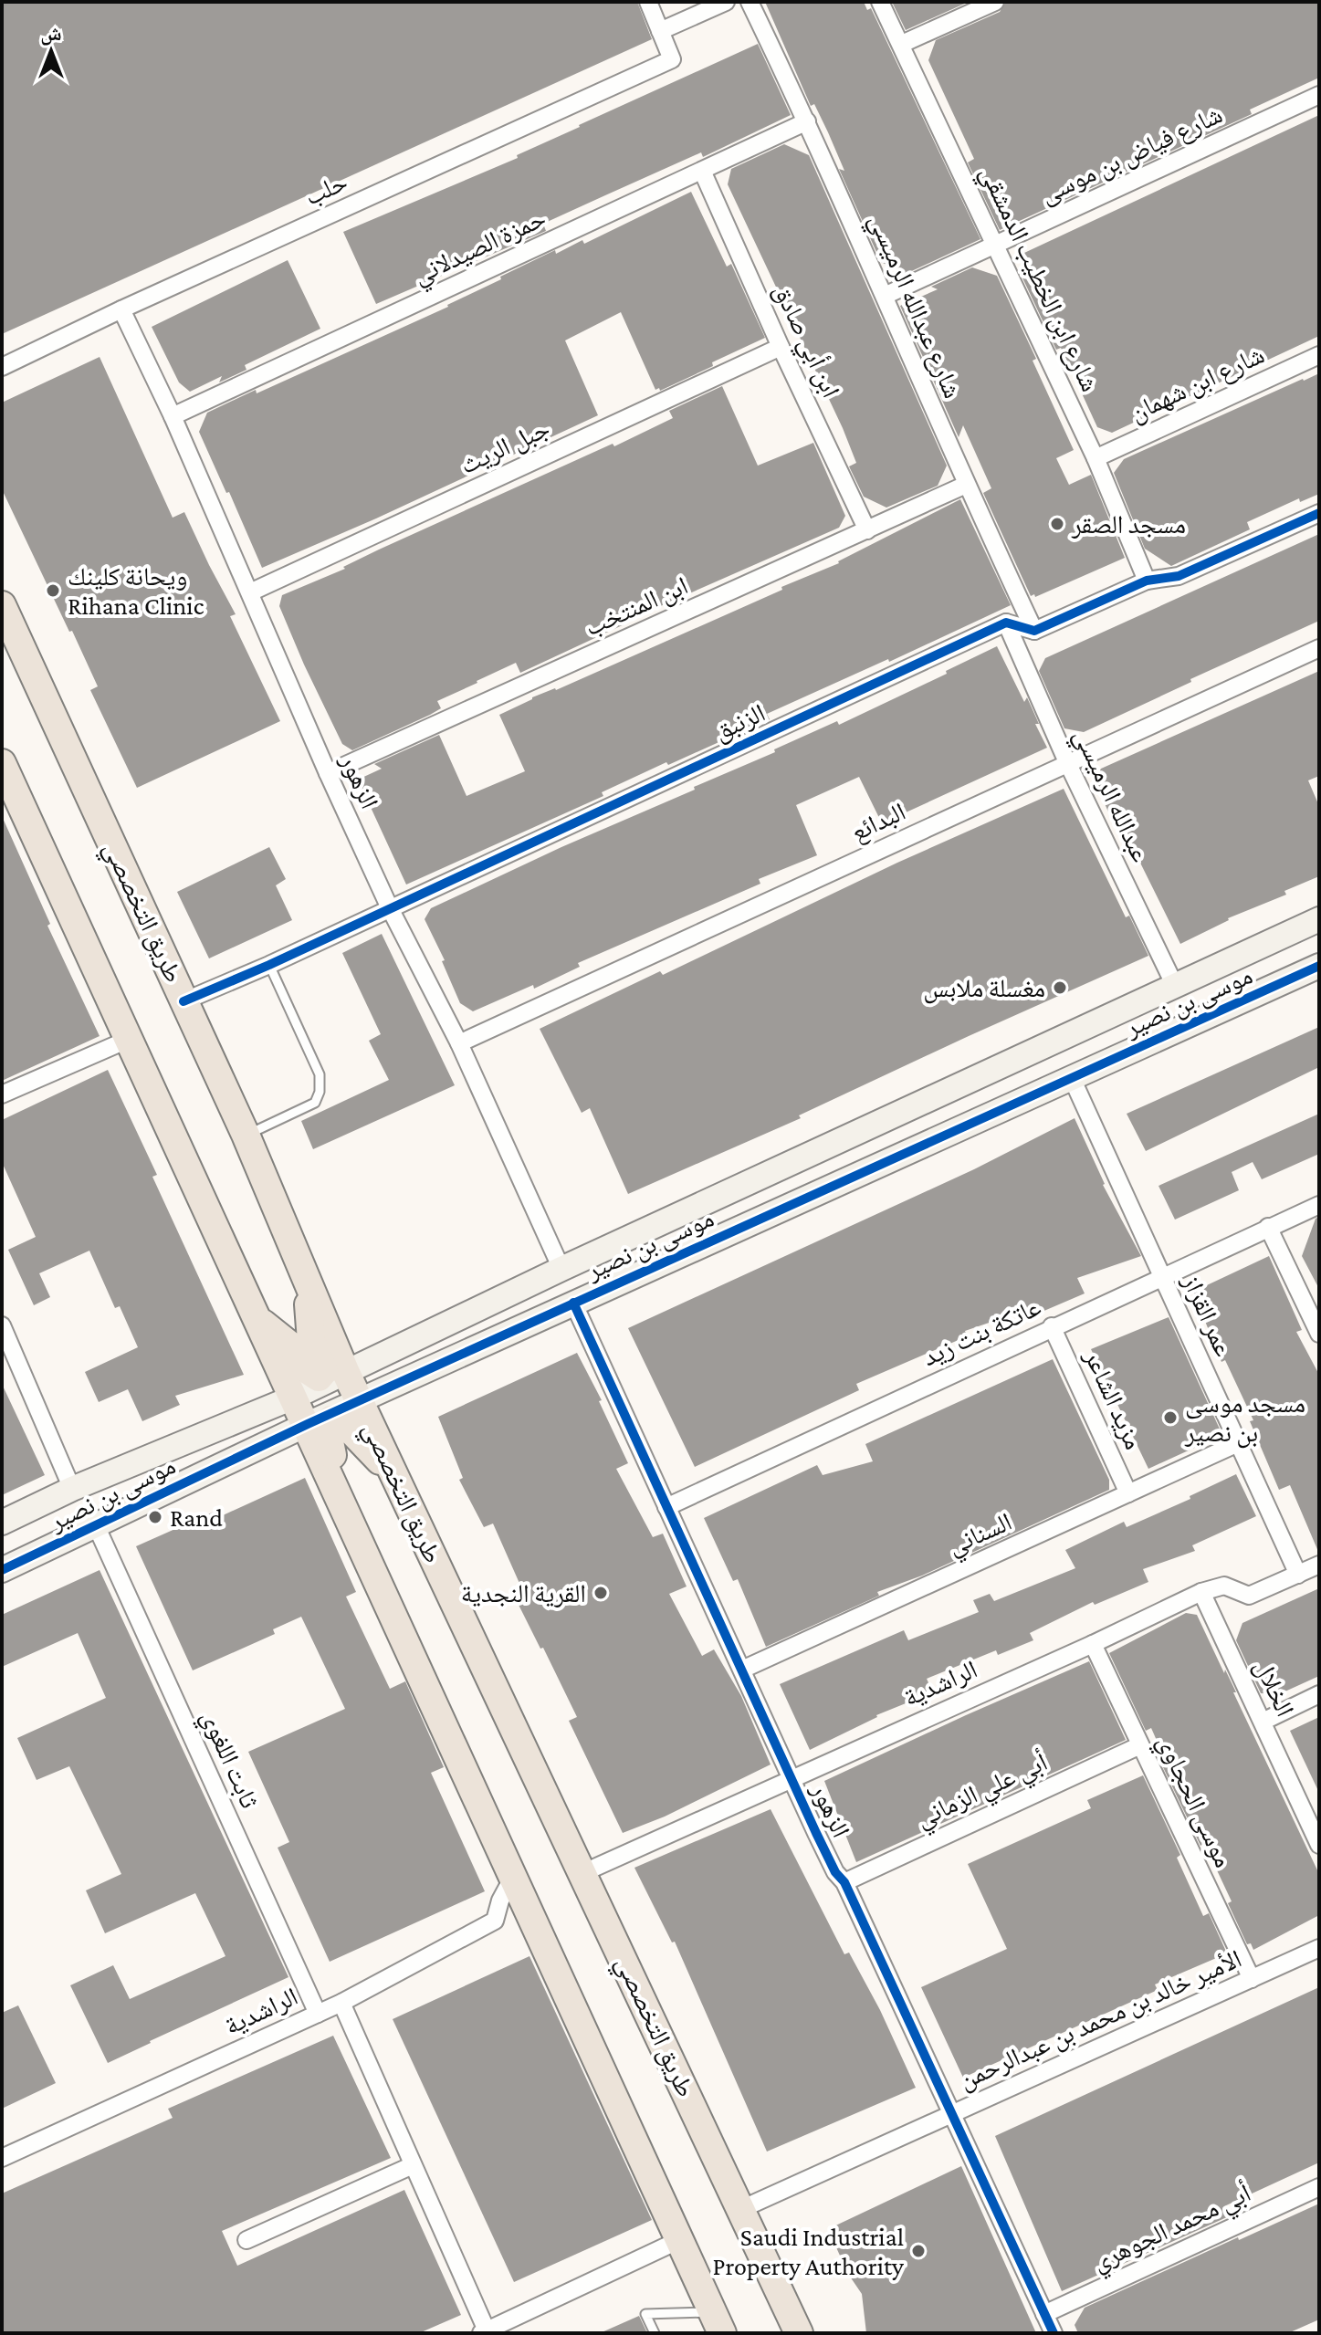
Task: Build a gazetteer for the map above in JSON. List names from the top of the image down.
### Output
{
  "streets": {
    "main road": ["طريق التخصصي"],
    "street": [
      "شارع فياض بن موسى",
      "حلب",
      "حمزة الصيدلاني",
      "شارع ابن الخطيب الدمشقي",
      "شارع عبدالله الرميسي",
      "ابن أبي صادق",
      "شارع ابن شهمان",
      "جبل الريث",
      "ابن المنتخب",
      "الزنبق",
      "الزهور",
      "عبدالله الرميسي",
      "البدائع",
      "موسى بن نصير",
      "عمر القزاز",
      "عاتكة بنت زيد",
      "مزيد الشاعر",
      "السناني",
      "الراشدية",
      "الخلال",
      "ثابت اللغوي",
      "أبي علي الزماني",
      "موسى الحجاوي",
      "الأمير خالد بن محمد بن عبدالرحمن",
      "أبي محمد الجوهري"
    ]
  },
  "crossings": [
    ["شارع فياض بن موسى", "شارع ابن الخطيب الدمشقي"],
    ["شارع فياض بن موسى", "شارع عبدالله الرميسي"],
    ["حلب", "الزهور"],
    ["حمزة الصيدلاني", "شارع عبدالله الرميسي"],
    ["حمزة الصيدلاني", "ابن أبي صادق"],
    ["حمزة الصيدلاني", "الزهور"],
    ["شارع ابن الخطيب الدمشقي", "شارع ابن شهمان"],
    ["شارع عبدالله الرميسي", "ابن المنتخب"],
    ["ابن أبي صادق", "جبل الريث"],
    ["ابن أبي صادق", "ابن المنتخب"],
    ["جبل الريث", "الزهور"],
    ["ابن المنتخب", "الزهور"],
    ["الزنبق", "الزهور"],
    ["الزنبق", "عبدالله الرميسي"],
    ["الزنبق", "طريق التخصصي"],
    ["الزهور", "البدائع"],
    ["الزهور", "موسى بن نصير"],
    ["الزهور", "عاتكة بنت زيد"],
    ["الزهور", "السناني"],
    ["الزهور", "الراشدية"],
    ["الزهور", "أبي علي الزماني"],
    ["الزهور", "الأمير خالد بن محمد بن عبدالرحمن"],
    ["الزهور", "أبي محمد الجوهري"],
    ["عبدالله الرميسي", "البدائع"],
    ["طريق التخصصي", "موسى بن نصير"],
    ["طريق التخصصي", "الراشدية"],
    ["طريق التخصصي", "الأمير خالد بن محمد بن عبدالرحمن"],
    ["موسى بن نصير", "عمر القزاز"],
    ["موسى بن نصير", "ثابت اللغوي"],
    ["عمر القزاز", "عاتكة بنت زيد"],
    ["عمر القزاز", "السناني"],
    ["عمر القزاز", "الراشدية"],
    ["عاتكة بنت زيد", "مزيد الشاعر"],
    ["مزيد الشاعر", "السناني"],
    ["الراشدية", "الخلال"],
    ["الراشدية", "ثابت اللغوي"],
    ["الراشدية", "موسى الحجاوي"],
    ["أبي علي الزماني", "موسى الحجاوي"],
    ["موسى الحجاوي", "الأمير خالد بن محمد بن عبدالرحمن"]
  ],
  "places": [
    "مسجد الصقر",
    "ويحانة كلينك Rihana Clinic",
    "مغسلة ملابس",
    "مسجد موسى بن نصير",
    "Rand",
    "القرية النجدية",
    "Saudi Industrial Property Authority"
  ],
  "north": "top"
}
